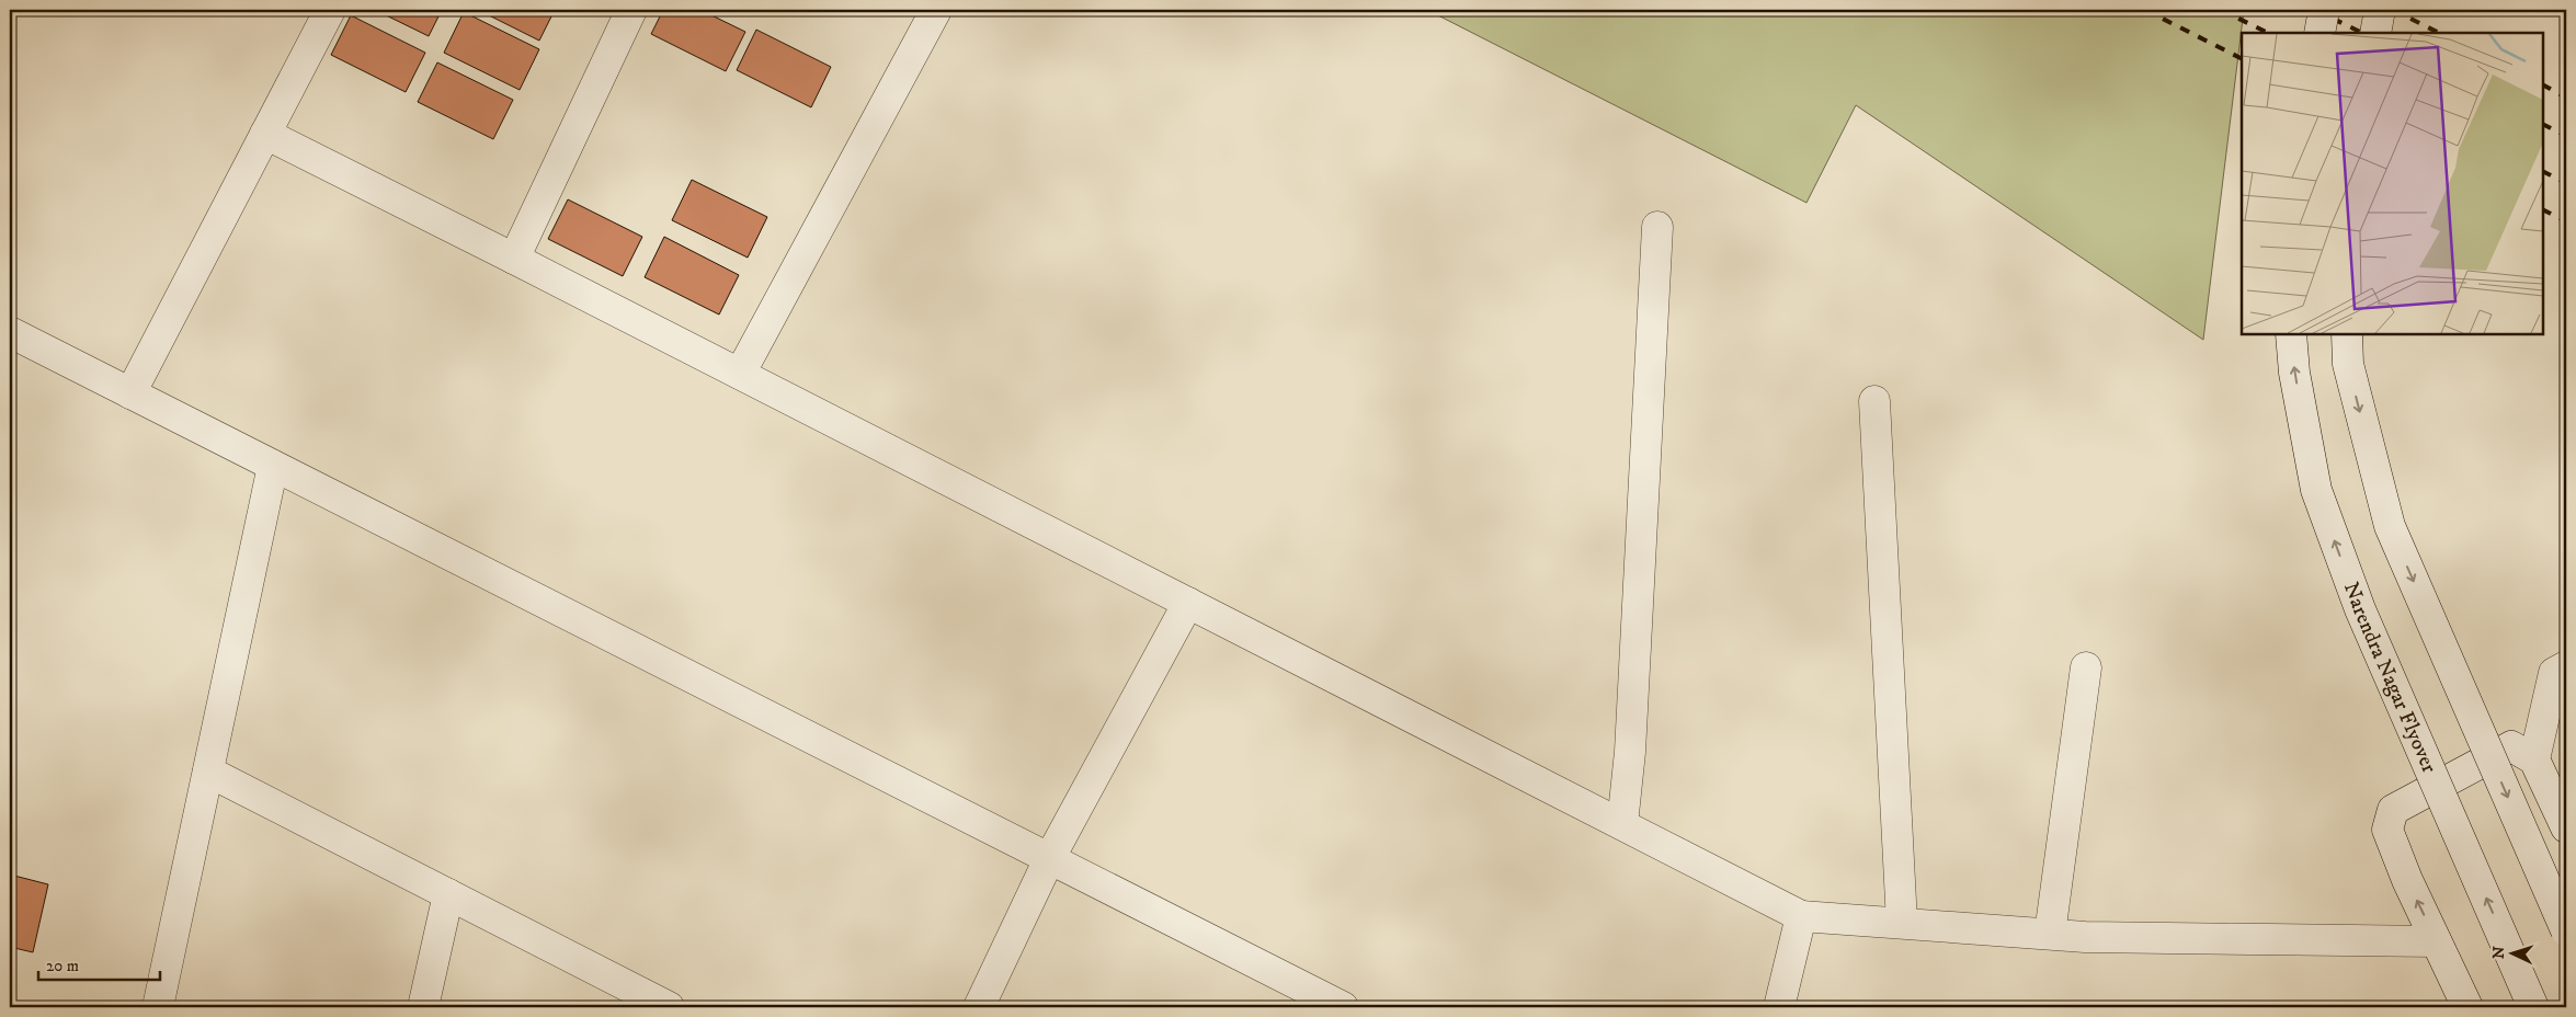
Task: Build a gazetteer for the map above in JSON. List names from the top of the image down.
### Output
{
  "streets": {
    "street": ["Narendra Nagar Flyover"]
  },
  "scale_bar": "20 m",
  "north": "left"
}
